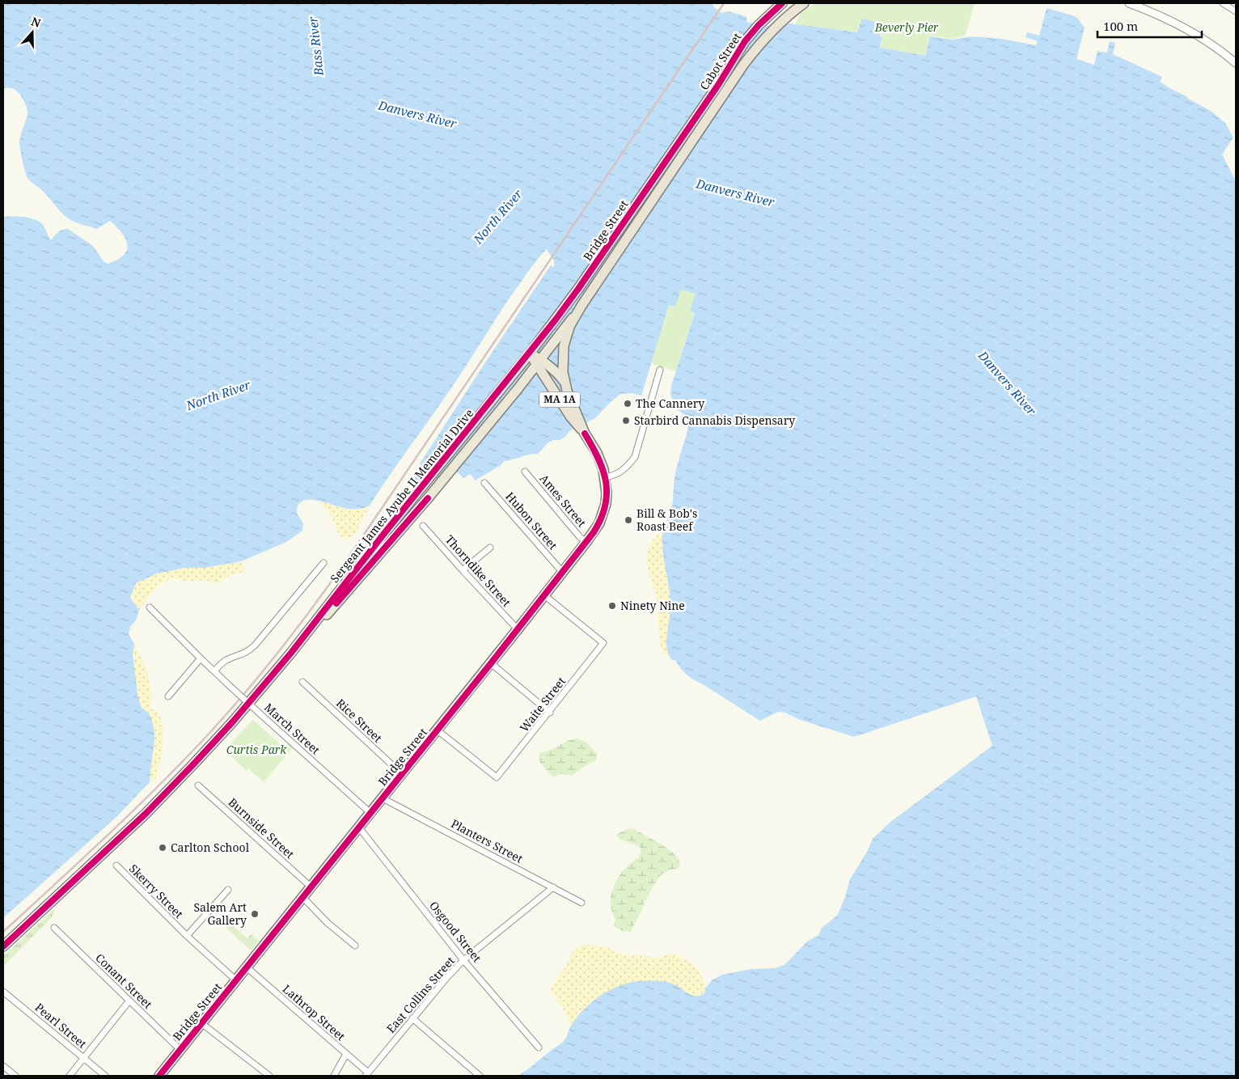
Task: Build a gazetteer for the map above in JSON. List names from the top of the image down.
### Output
{
  "streets": {
    "highway": ["Cabot Street", "Bridge Street", "MA 1A"],
    "main road": ["Sergeant James Ayube II Memorial Drive"],
    "street": [
      "Ames Street",
      "Hubon Street",
      "Thorndike Street",
      "Waite Street",
      "Rice Street",
      "March Street",
      "Burnside Street",
      "Planters Street",
      "Skerry Street",
      "Osgood Street",
      "Conant Street",
      "East Collins Street",
      "Lathrop Street",
      "Pearl Street"
    ]
  },
  "crossings": [
    ["Cabot Street", "Bridge Street"],
    ["Bridge Street", "Sergeant James Ayube II Memorial Drive"],
    ["Bridge Street", "Ames Street"],
    ["Bridge Street", "Hubon Street"],
    ["Bridge Street", "Thorndike Street"],
    ["Bridge Street", "Waite Street"],
    ["Bridge Street", "Rice Street"],
    ["Bridge Street", "March Street"],
    ["Bridge Street", "Burnside Street"],
    ["Bridge Street", "Planters Street"],
    ["Bridge Street", "Skerry Street"],
    ["Bridge Street", "Osgood Street"],
    ["Bridge Street", "Conant Street"],
    ["Bridge Street", "Lathrop Street"],
    ["Planters Street", "East Collins Street"],
    ["Osgood Street", "East Collins Street"],
    ["East Collins Street", "Lathrop Street"]
  ],
  "water": ["Bass River", "Danvers River", "North River"],
  "parks": ["Beverly Pier", "Curtis Park"],
  "places": [
    "The Cannery",
    "Starbird Cannabis Dispensary",
    "Bill & Bob's Roast Beef",
    "Ninety Nine",
    "Carlton School",
    "Salem Art Gallery"
  ],
  "scale_bar": "100 m",
  "north": "top"
}
